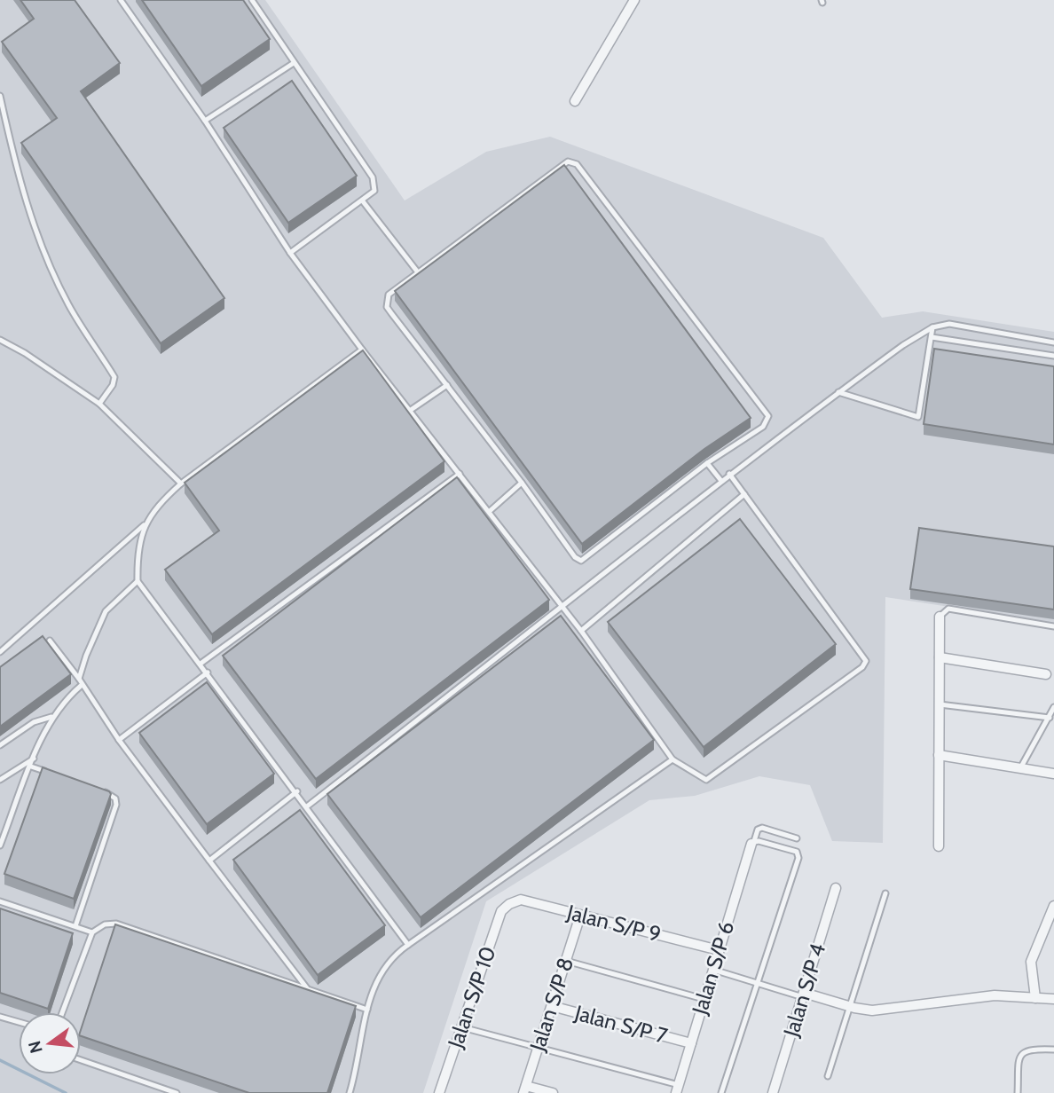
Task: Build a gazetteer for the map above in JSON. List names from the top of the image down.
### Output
{
  "streets": {
    "street": [
      "Jalan S/P 9",
      "Jalan S/P 6",
      "Jalan S/P 4",
      "Jalan S/P 10",
      "Jalan S/P 8",
      "Jalan S/P 7"
    ]
  },
  "crossings": [
    ["Jalan S/P 9", "Jalan S/P 6"],
    ["Jalan S/P 9", "Jalan S/P 10"],
    ["Jalan S/P 9", "Jalan S/P 8"],
    ["Jalan S/P 6", "Jalan S/P 7"],
    ["Jalan S/P 8", "Jalan S/P 7"]
  ],
  "north": "left"
}
